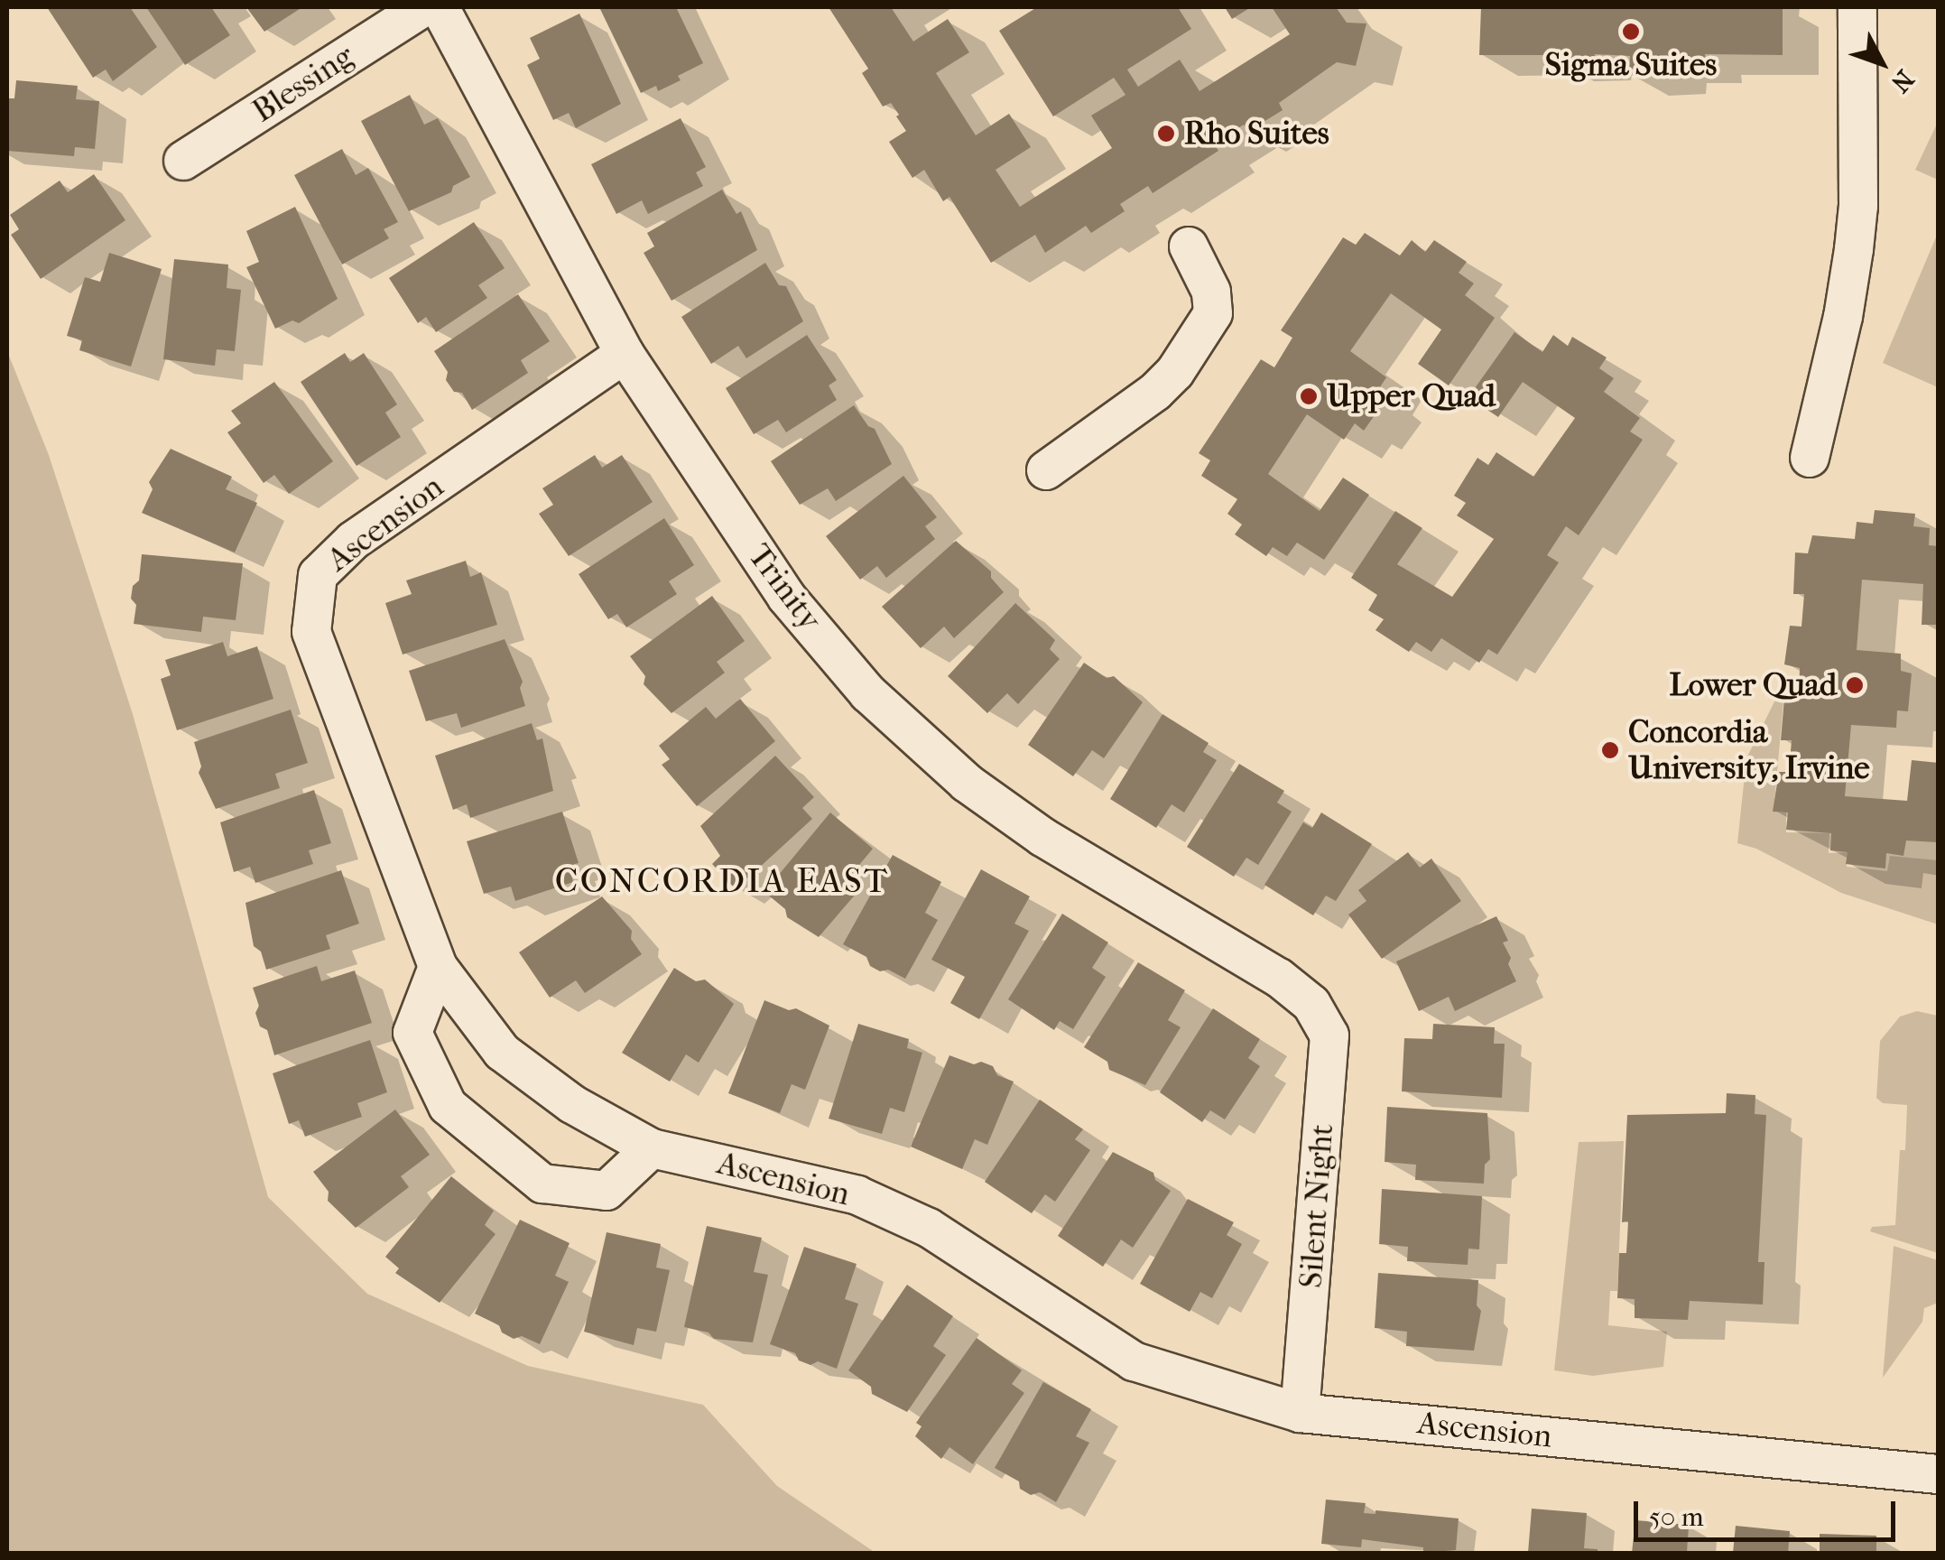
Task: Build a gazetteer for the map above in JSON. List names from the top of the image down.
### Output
{
  "streets": {
    "street": [
      "Blessing",
      "Ascension",
      "Trinity",
      "Silent Night"
    ]
  },
  "crossings": [
    ["Ascension", "Trinity"],
    ["Ascension", "Silent Night"],
    ["Trinity", "Silent Night"]
  ],
  "districts": ["CONCORDIA EAST"],
  "places": [
    "Sigma Suites",
    "Rho Suites",
    "Upper Quad",
    "Lower Quad",
    "Concordia University, Irvine"
  ],
  "scale_bar": "50 m",
  "north": "bottom right"
}
